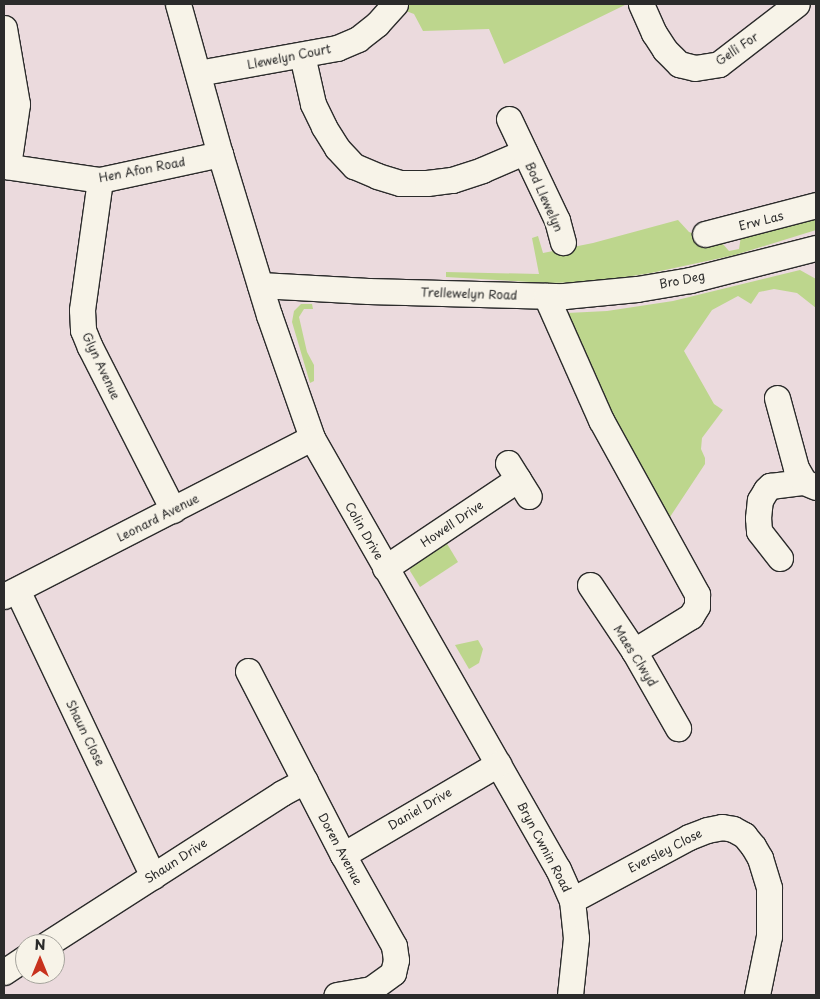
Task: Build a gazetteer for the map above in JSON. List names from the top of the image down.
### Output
{
  "streets": {
    "street": [
      "Gelli For",
      "Llewelyn Court",
      "Hen Afon Road",
      "Bod Llewelyn",
      "Erw Las",
      "Bro Deg",
      "Trellewelyn Road",
      "Glyn Avenue",
      "Leonard Avenue",
      "Howell Drive",
      "Colin Drive",
      "Maes Clwyd",
      "Shaun Close",
      "Daniel Drive",
      "Bryn Cwnin Road",
      "Doren Avenue",
      "Eversley Close",
      "Shaun Drive"
    ]
  },
  "crossings": [
    ["Llewelyn Court", "Bod Llewelyn"],
    ["Hen Afon Road", "Glyn Avenue"],
    ["Bro Deg", "Trellewelyn Road"],
    ["Trellewelyn Road", "Colin Drive"],
    ["Glyn Avenue", "Leonard Avenue"],
    ["Leonard Avenue", "Colin Drive"],
    ["Leonard Avenue", "Shaun Close"],
    ["Howell Drive", "Colin Drive"],
    ["Colin Drive", "Daniel Drive"],
    ["Colin Drive", "Bryn Cwnin Road"],
    ["Shaun Close", "Shaun Drive"],
    ["Daniel Drive", "Bryn Cwnin Road"],
    ["Daniel Drive", "Doren Avenue"],
    ["Bryn Cwnin Road", "Eversley Close"],
    ["Doren Avenue", "Shaun Drive"]
  ],
  "north": "top"
}
